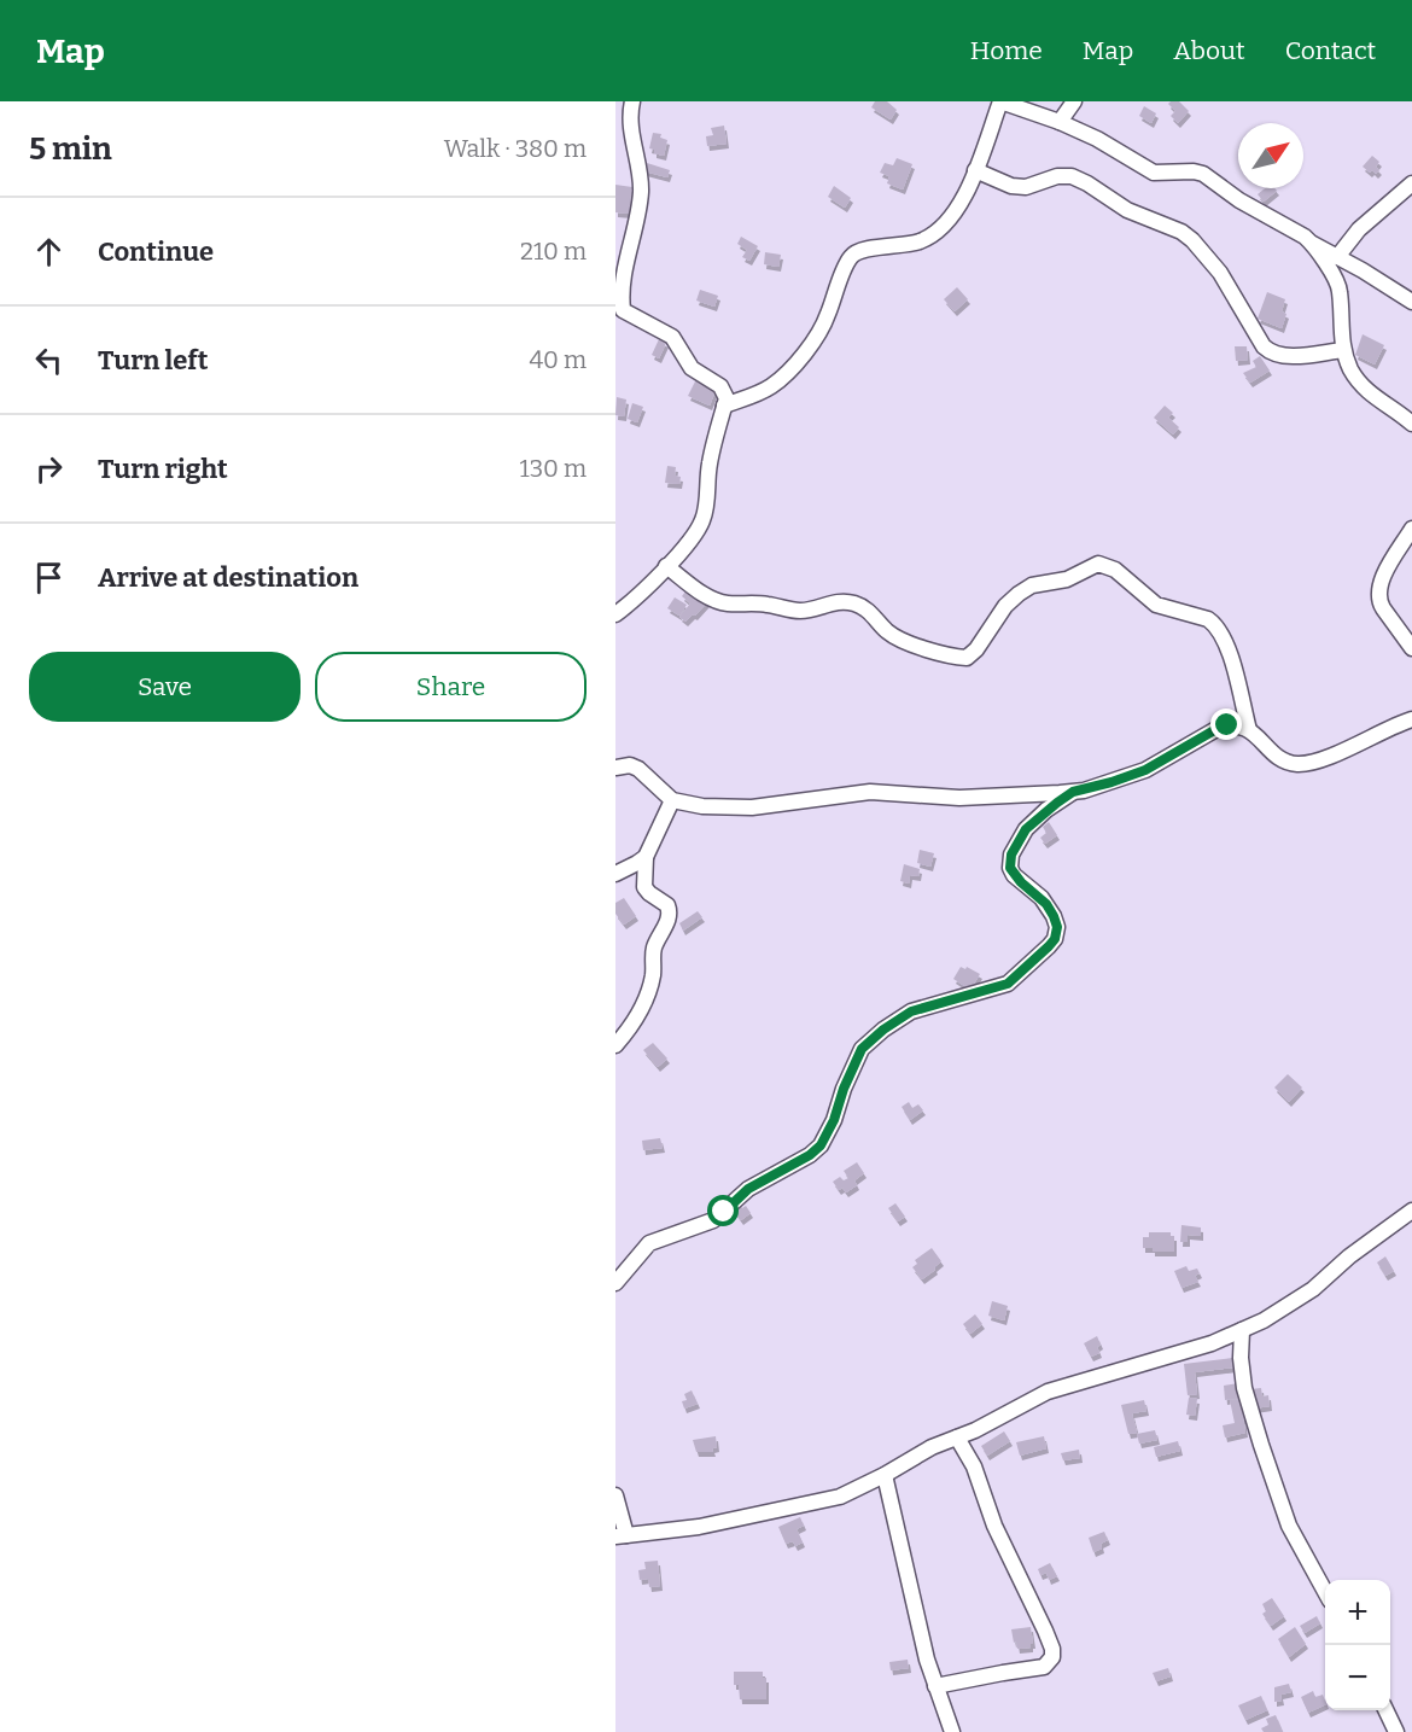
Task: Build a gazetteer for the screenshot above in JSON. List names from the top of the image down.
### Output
{
  "north": "top right",
  "page": {
    "header": "Map",
    "nav": [
      "Home",
      "Map",
      "About",
      "Contact"
    ],
    "heading": ["5 min", "Walk · 380 m"],
    "list": [
      ["Continue", "210 m"],
      ["Turn left", "40 m"],
      ["Turn right", "130 m"],
      "Arrive at destination"
    ],
    "buttons": ["Save", "Share"],
    "map_buttons": ["+", "−"]
  }
}
